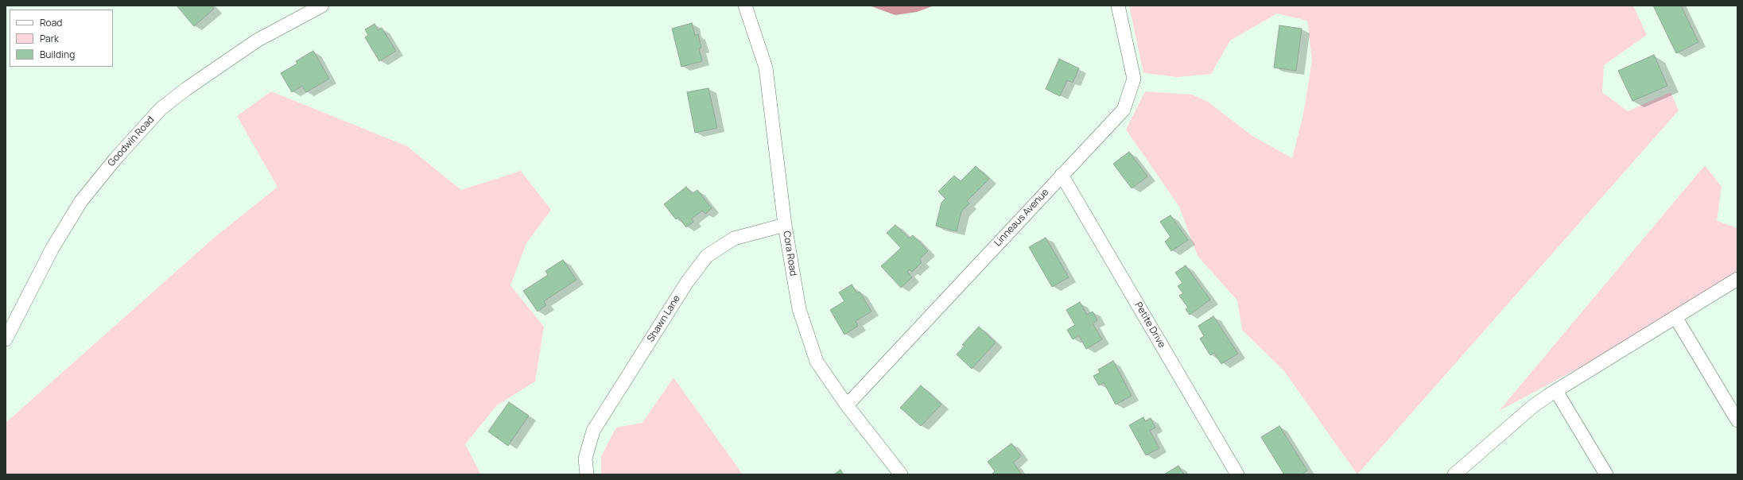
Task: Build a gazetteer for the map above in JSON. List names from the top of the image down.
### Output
{
  "streets": {
    "street": [
      "Goodwin Road",
      "Linneaus Avenue",
      "Cora Road",
      "Shawn Lane",
      "Petite Drive"
    ]
  },
  "crossings": [
    ["Linneaus Avenue", "Cora Road"],
    ["Linneaus Avenue", "Petite Drive"],
    ["Cora Road", "Shawn Lane"]
  ],
  "legend": ["Road", "Park", "Building"]
}
